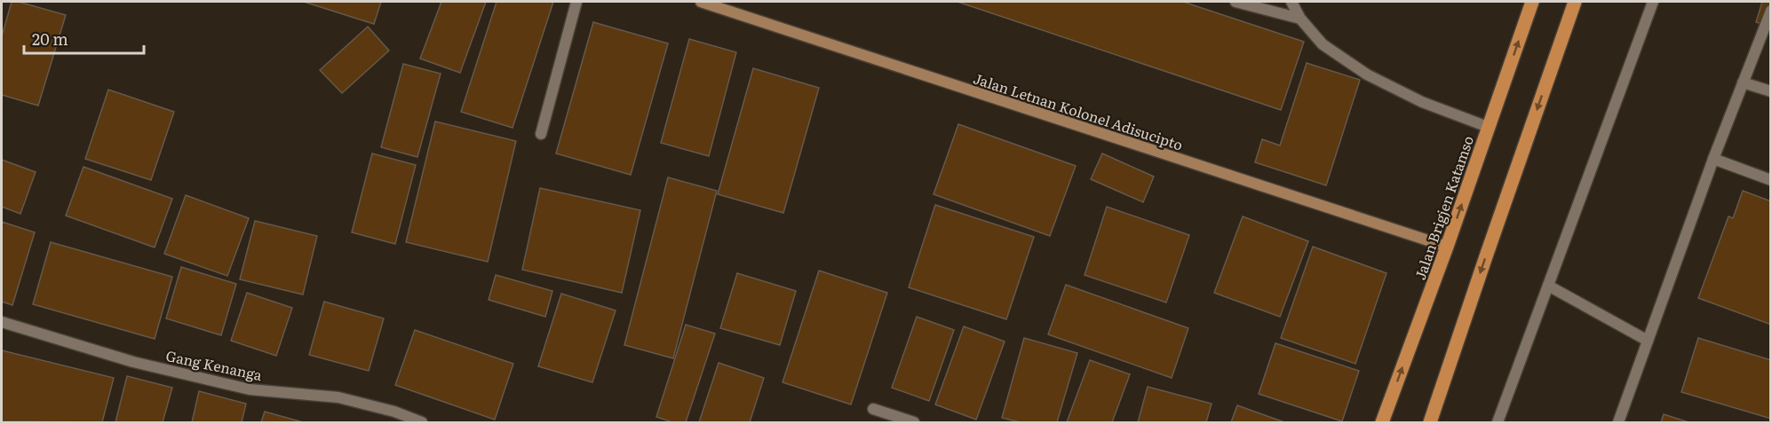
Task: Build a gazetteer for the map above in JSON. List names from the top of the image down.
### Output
{
  "streets": {
    "main road": ["Jalan Letnan Kolonel Adisucipto", "Jalan Brigjen Katamso"],
    "street": ["Gang Kenanga"]
  },
  "crossings": [
    ["Jalan Letnan Kolonel Adisucipto", "Jalan Brigjen Katamso"]
  ],
  "scale_bar": "20 m"
}
